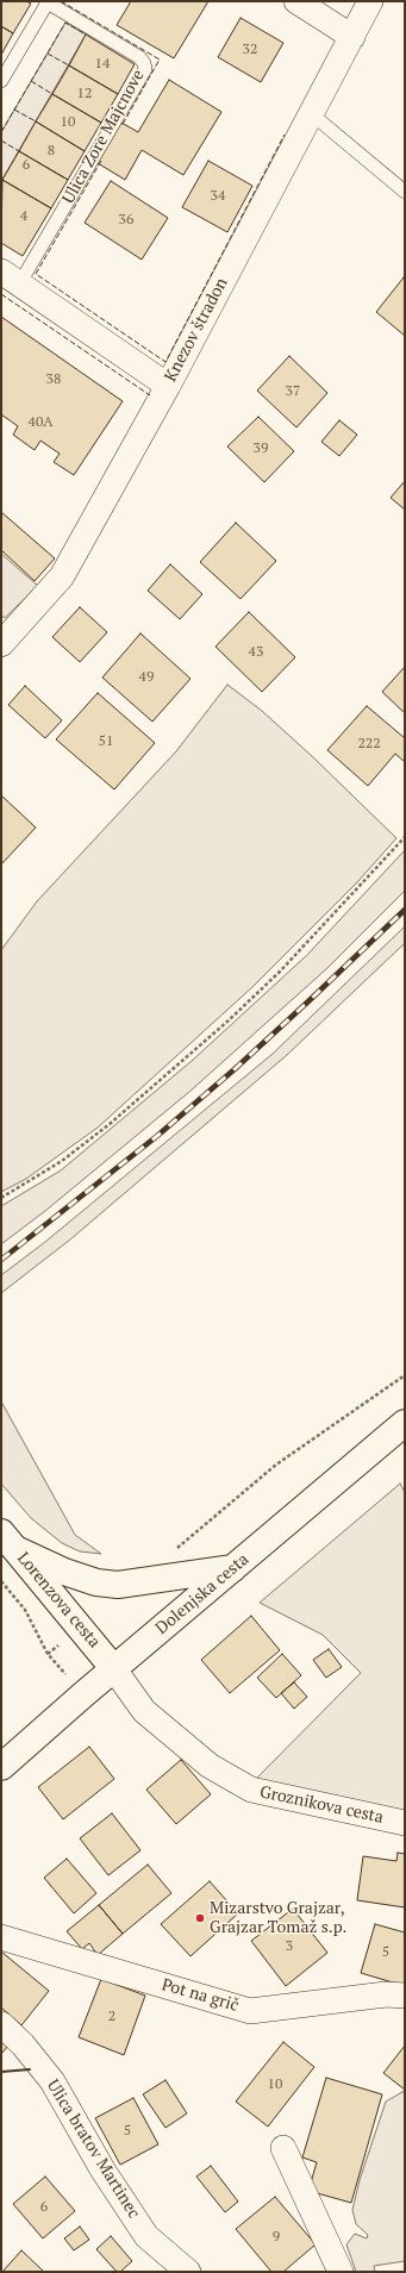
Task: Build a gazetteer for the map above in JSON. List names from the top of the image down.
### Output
{
  "streets": {
    "main road": ["Dolenjska cesta", "Lorenzova cesta"],
    "street": [
      "Ulica Zore Majcnove",
      "Knezov štradon",
      "Groznikova cesta",
      "Pot na grič",
      "Ulica bratov Martinec"
    ]
  },
  "crossings": [
    ["Ulica Zore Majcnove", "Knezov štradon"],
    ["Dolenjska cesta", "Lorenzova cesta"],
    ["Dolenjska cesta", "Groznikova cesta"],
    ["Lorenzova cesta", "Groznikova cesta"]
  ],
  "places": ["Mizarstvo Grajzar, Grajzar Tomaž s.p."],
  "house_numbers": [
    "32",
    "14",
    "12",
    "10",
    "8",
    "6",
    "34",
    "4",
    "36",
    "38",
    "37",
    "40A",
    "39",
    "43",
    "49",
    "51",
    "222",
    "3",
    "5",
    "2",
    "10",
    "5",
    "6",
    "9"
  ]
}
